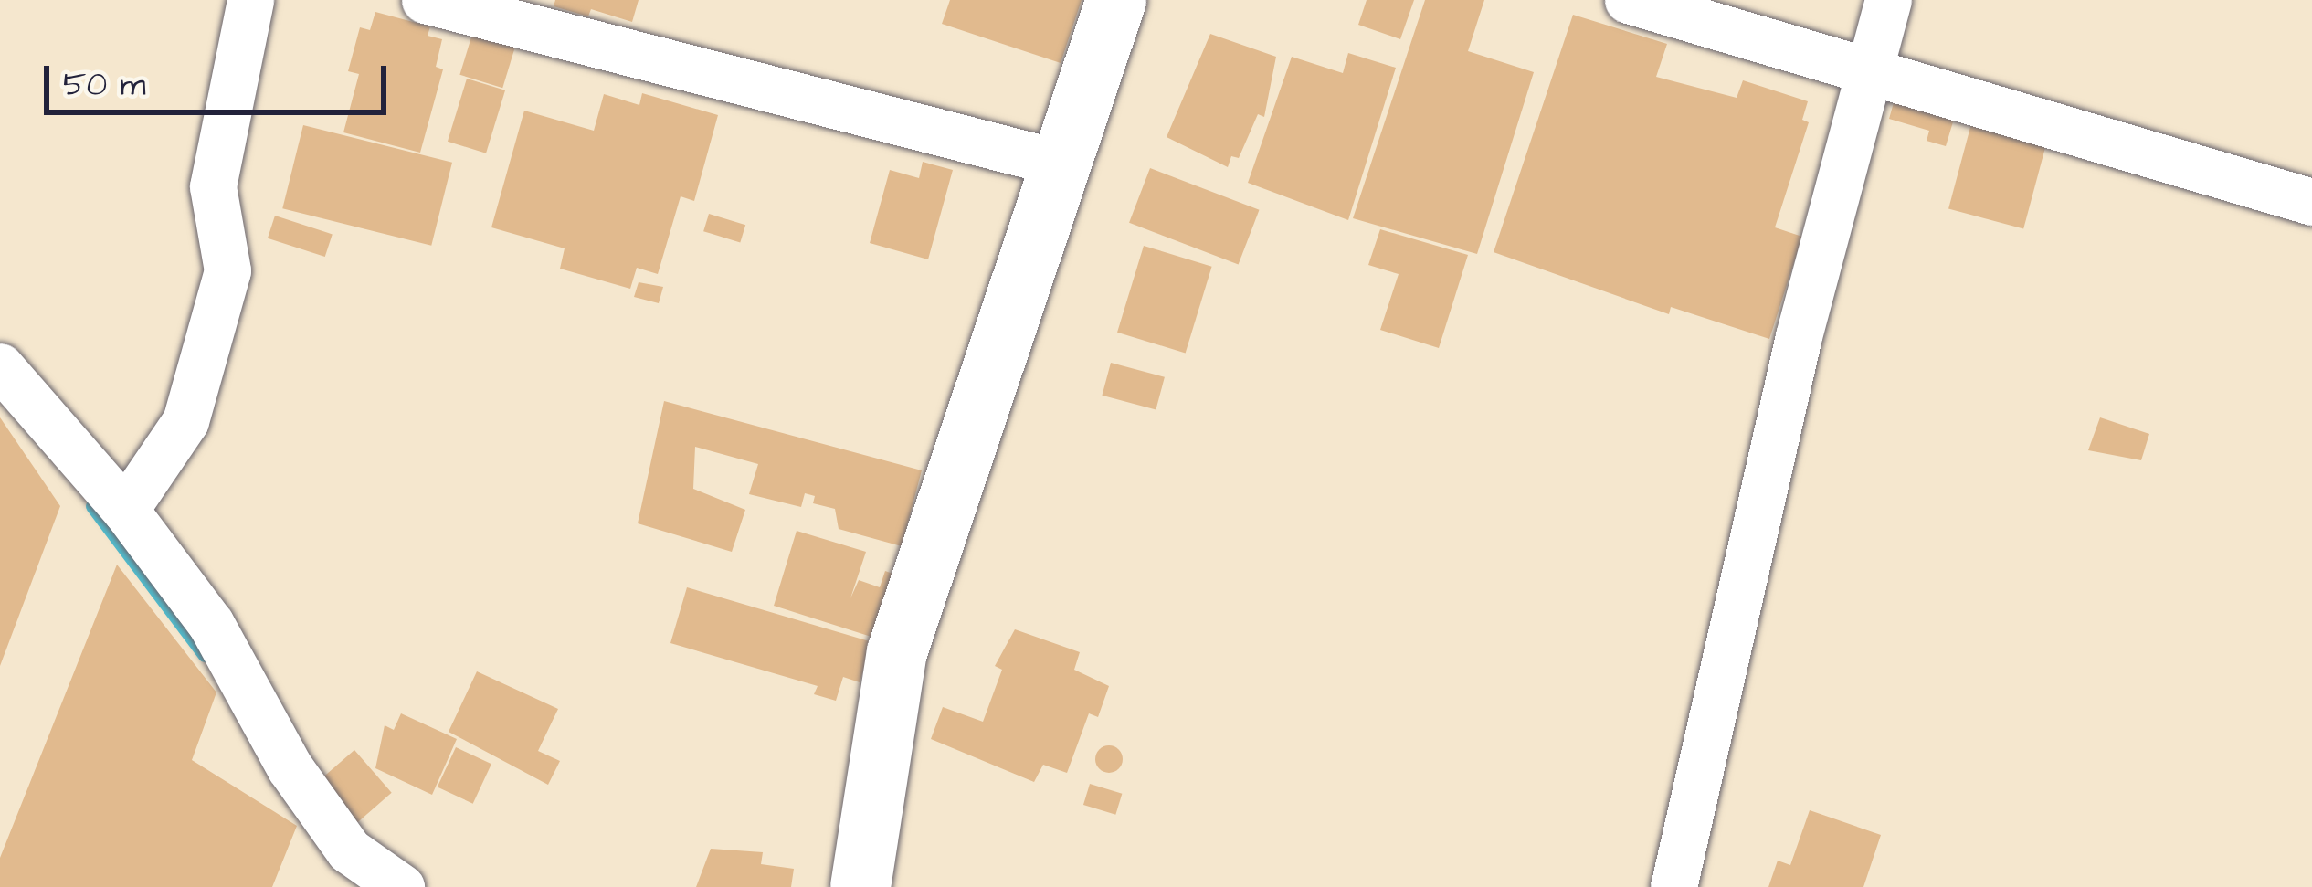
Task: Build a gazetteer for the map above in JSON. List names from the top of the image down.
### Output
{
  "scale_bar": "50 m"
}
